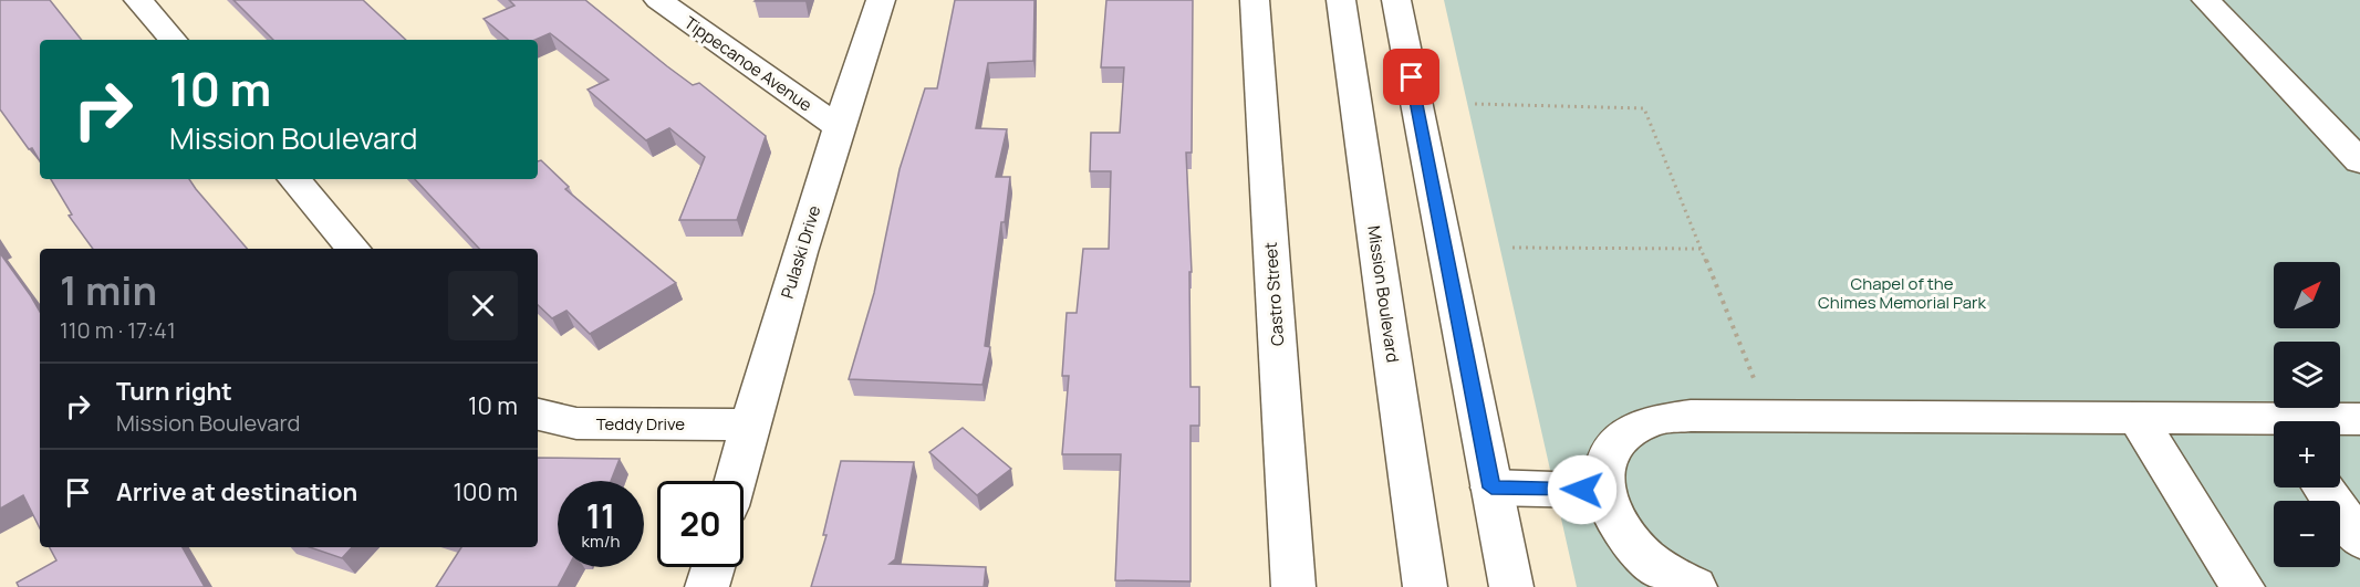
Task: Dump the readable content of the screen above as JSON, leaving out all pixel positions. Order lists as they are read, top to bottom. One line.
{"streets":{"street":["Tippecanoe Avenue","Pulaski Drive","Castro Street","Mission Boulevard","Teddy Drive"]},"crossings":[["Tippecanoe Avenue","Pulaski Drive"],["Pulaski Drive","Teddy Drive"]],"parks":["Chapel of the Chimes Memorial Park"],"north":"top right","page":{"turn":["10 m","Mission Boulevard"],"heading":["1 min","110 m · 17:41"],"map_buttons":["+","−"],"list":[{"name":"Turn right","note":"Mission Boulevard","value":"10 m"},{"name":"Arrive at destination","value":"100 m"}],"speed":"11 km/h","limit":"20"}}
